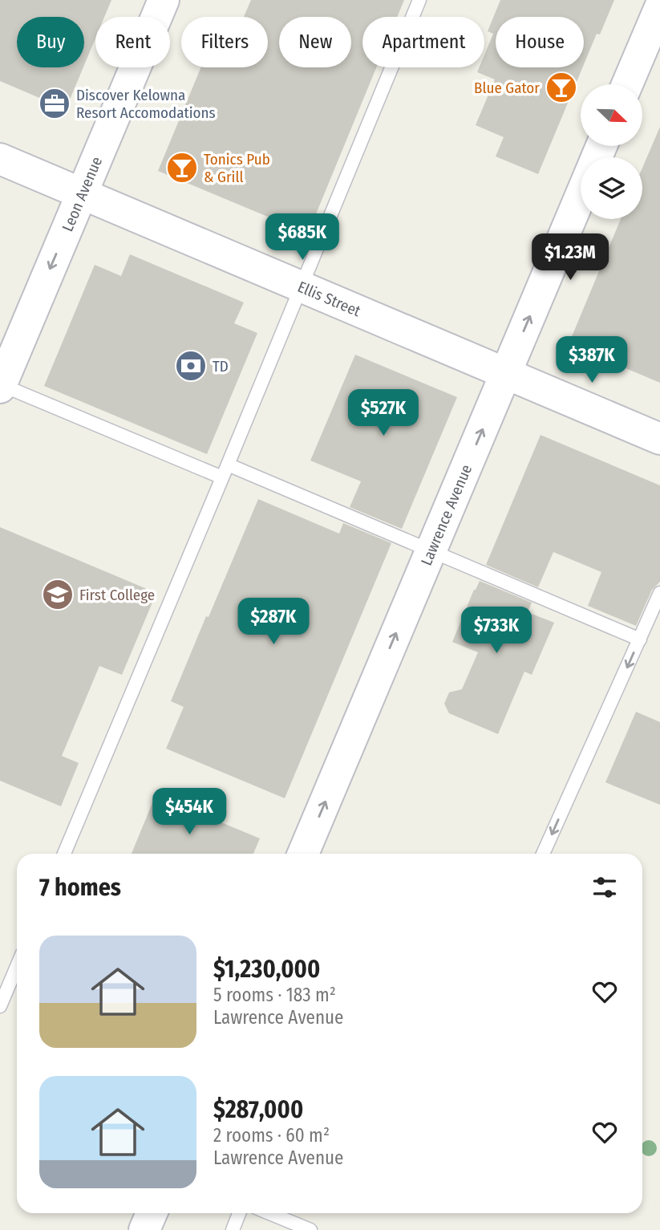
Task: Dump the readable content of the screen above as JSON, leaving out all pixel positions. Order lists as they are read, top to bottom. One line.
{"streets":{"street":["Leon Avenue","Ellis Street","Lawrence Avenue"]},"crossings":[["Leon Avenue","Ellis Street"],["Ellis Street","Lawrence Avenue"]],"one_way":["Leon Avenue","Lawrence Avenue"],"places":{"bar":["Blue Gator","Tonics Pub & Grill"],"office":["Discover Kelowna Resort Accomodations"],"bank":["TD"],"school or university":["First College"]},"north":"bottom right","page":{"chip":["Buy","Rent","Filters","New","Apartment","House"],"price":["$685K","$1.23M","$387K","$527K","$287K","$733K","$454K"],"heading":"7 homes","list":[{"name":"$1,230,000","note":"5 rooms · 183 m² · Lawrence Avenue"},{"name":"$287,000","note":"2 rooms · 60 m² · Lawrence Avenue"}]}}
